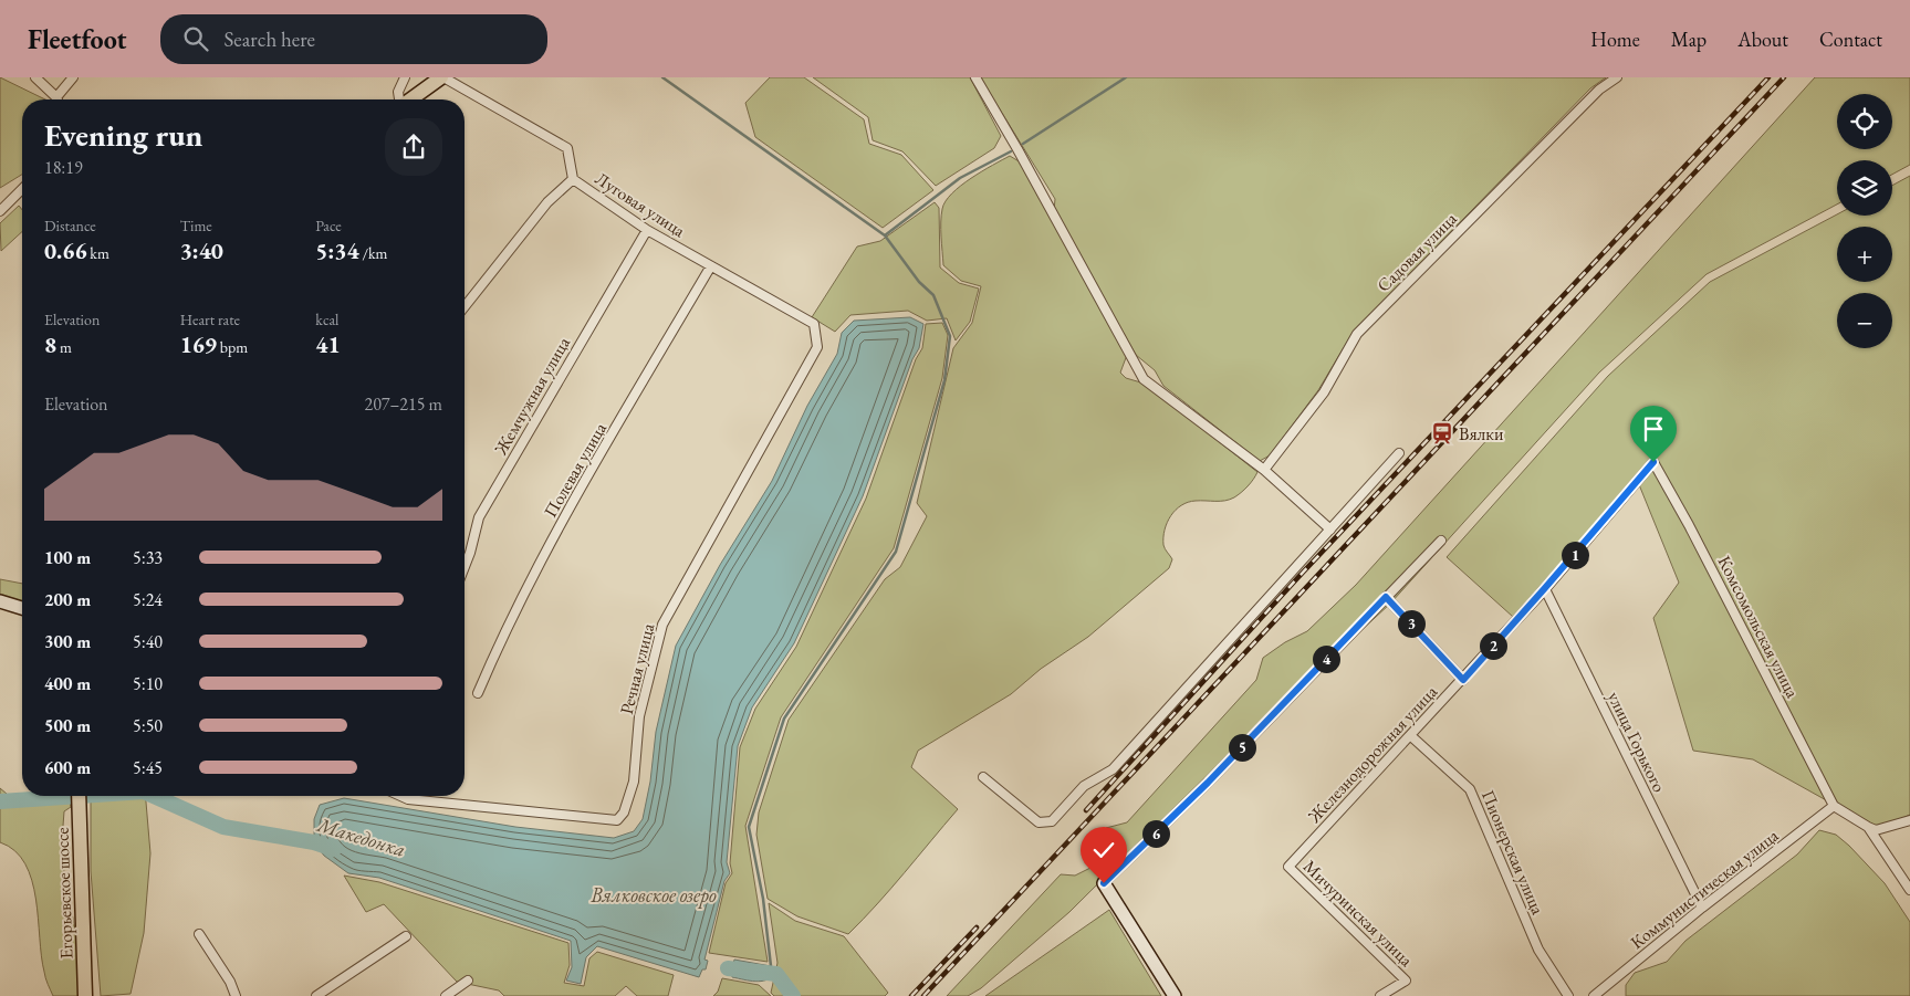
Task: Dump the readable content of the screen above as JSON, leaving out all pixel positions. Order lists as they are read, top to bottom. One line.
{"streets":{"main road":["Егорьевское шоссе"],"street":["Луговая улица","Садовая улица","Жемчужная улица","Полевая улица","Комсомольская улица","Речная улица","улица Горького","Железнодорожная улица","Пионерская улица","Коммунистическая улица","Мичуринская улица"]},"crossings":[["Луговая улица","Жемчужная улица"],["Луговая улица","Полевая улица"],["Луговая улица","Речная улица"],["Комсомольская улица","Железнодорожная улица"],["Комсомольская улица","Коммунистическая улица"],["улица Горького","Железнодорожная улица"],["улица Горького","Коммунистическая улица"],["Железнодорожная улица","Пионерская улица"],["Железнодорожная улица","Мичуринская улица"]],"water":["Македонка","Вялковское озеро"],"places":{"station":["Вялки"]},"page":{"header":"Fleetfoot","search":"Search here","nav":["Home","Map","About","Contact"],"map_buttons":["+","−"],"heading":["Evening run","18:19"],"stats":[["Distance","0.66 km"],["Time","3:40"],["Pace","5:34 /km"],["Elevation","8 m"],["Heart rate","169 bpm"],["kcal","41"]],"chart":["Elevation","207–215 m"],"list":[{"name":"100 m","note":"5:33"},{"name":"200 m","note":"5:24"},{"name":"300 m","note":"5:40"},{"name":"400 m","note":"5:10"},{"name":"500 m","note":"5:50"},{"name":"600 m","note":"5:45"}],"pins":["1","3","2","4","5","6"]}}
